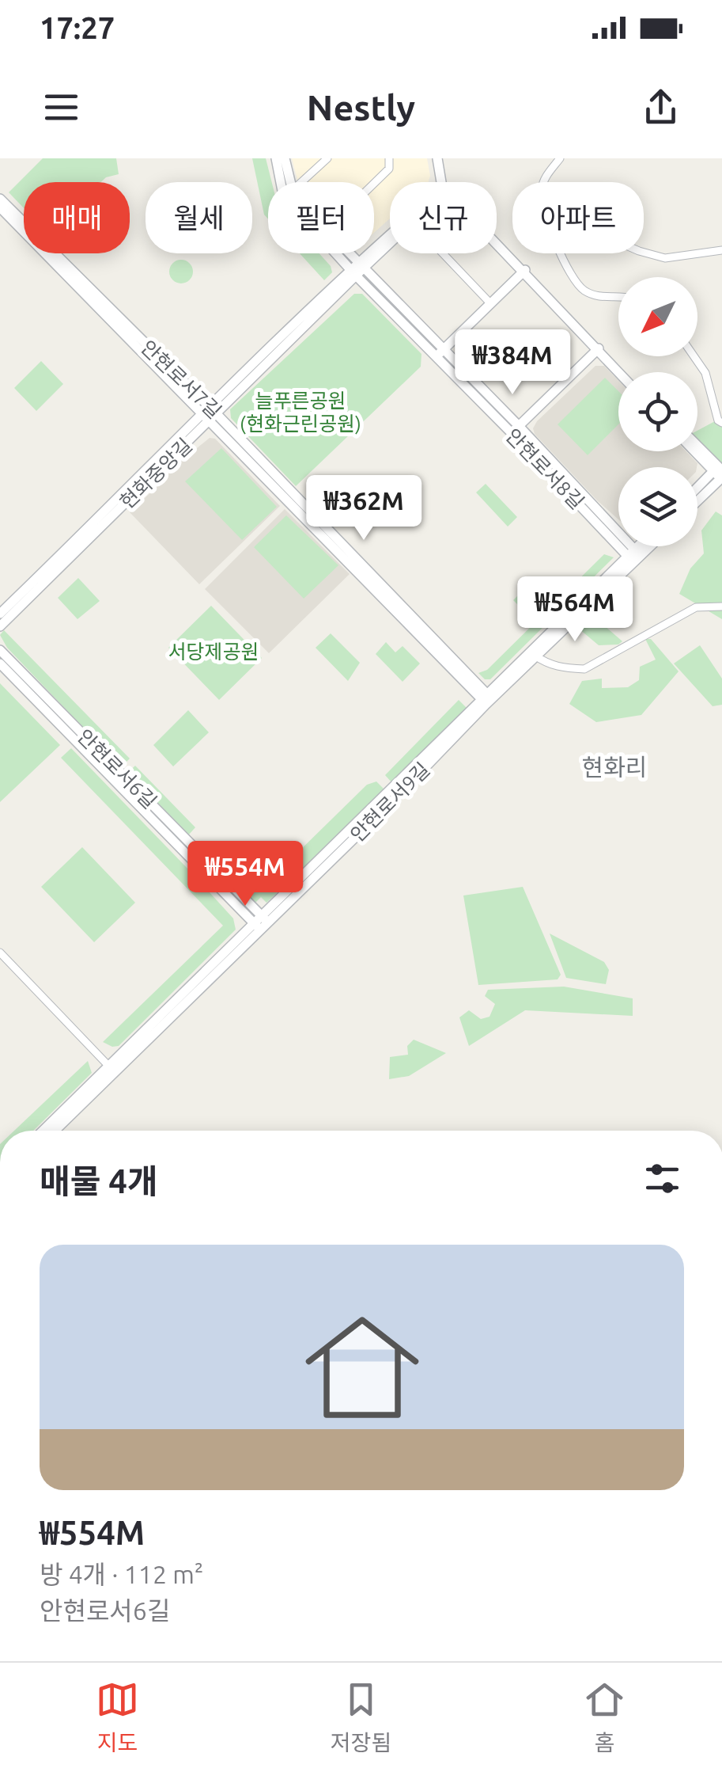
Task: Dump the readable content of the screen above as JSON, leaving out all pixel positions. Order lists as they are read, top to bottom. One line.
{"streets":{"street":["안현로서7길","안현로서8길","현화중앙길","안현로서6길","안현로서9길"]},"crossings":[["안현로서7길","현화중앙길"],["안현로서7길","안현로서9길"],["안현로서8길","현화중앙길"],["안현로서8길","안현로서9길"],["안현로서6길","안현로서9길"]],"districts":["현화리"],"parks":["늘푸른공원 (현화근린공원)","서당제공원"],"north":"bottom left","page":{"status":"17:27","header":"Nestly","chip":["매매","월세","필터","신규","아파트"],"price":["₩384M","₩362M","₩564M","₩554M"],"heading":"매물 4개","list":[{"name":"₩554M","note":"방 4개 · 112 m² · 안현로서6길"}],"tabs":["지도","저장됨","홈"]}}
